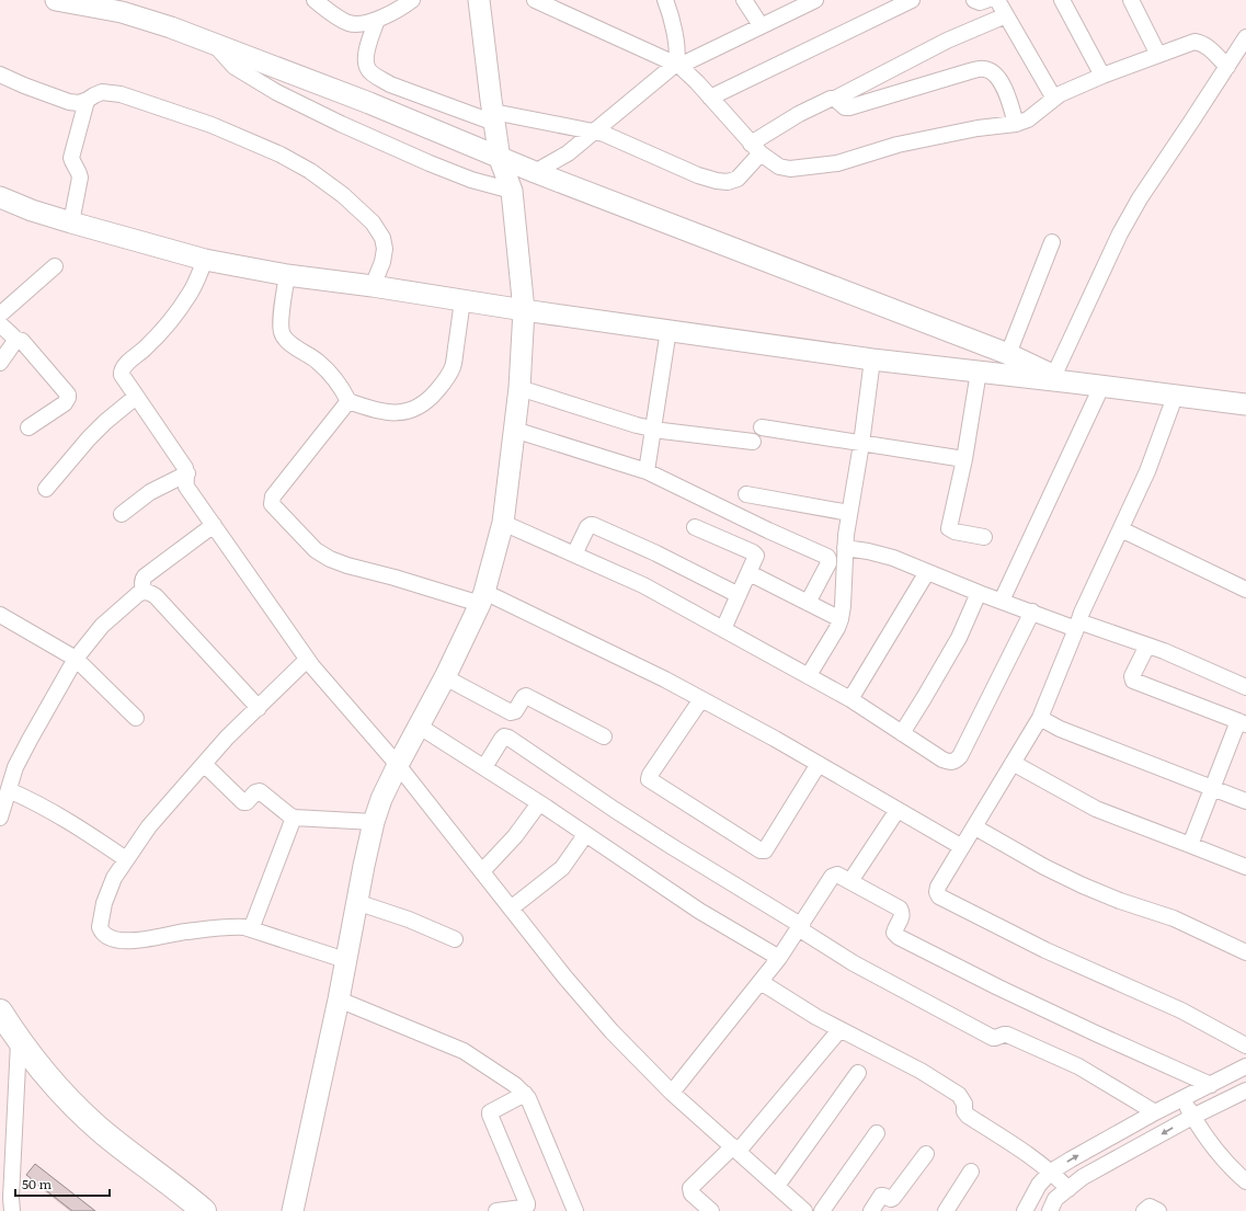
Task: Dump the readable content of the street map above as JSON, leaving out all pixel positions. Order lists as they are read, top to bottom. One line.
{"scale_bar":"50 m"}
